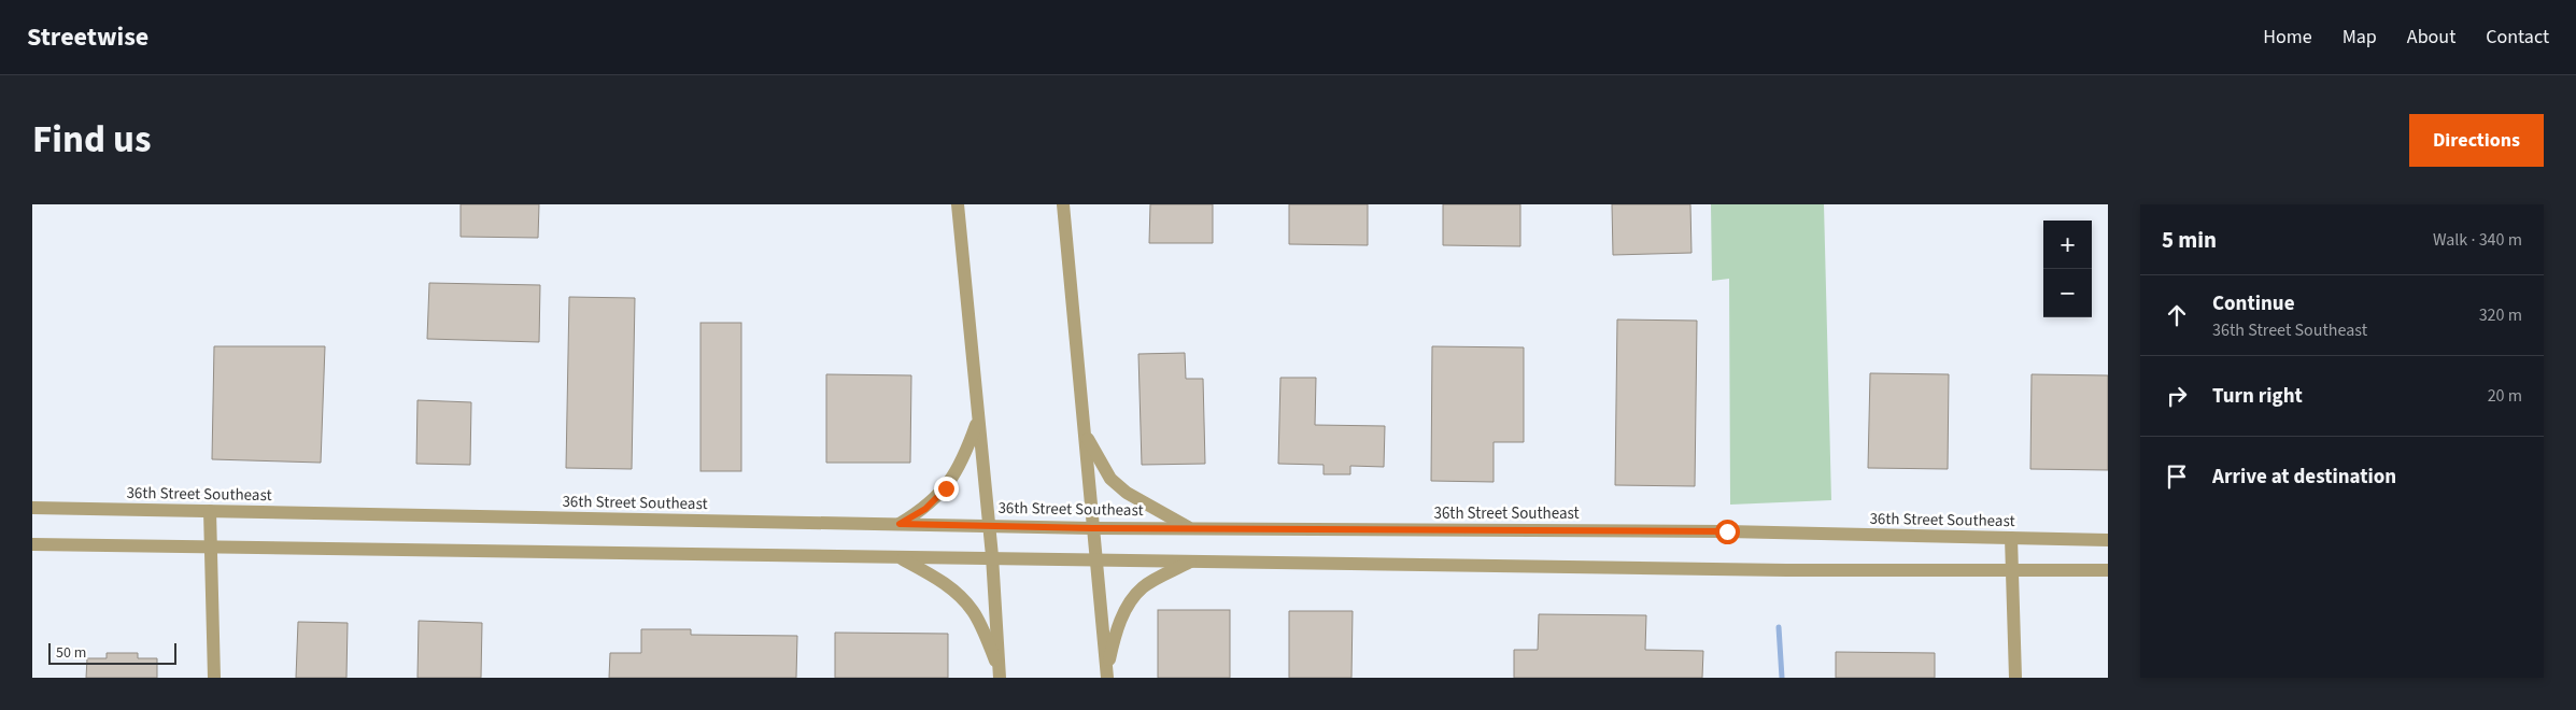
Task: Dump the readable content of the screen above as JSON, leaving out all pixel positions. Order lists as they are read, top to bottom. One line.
{"streets":{"street":["36th Street Southeast"]},"scale_bar":"50 m","page":{"header":"Streetwise","nav":["Home","Map","About","Contact"],"title":"Find us","buttons":"Directions","heading":["5 min","Walk · 340 m"],"map_buttons":["+","−"],"list":[["Continue","36th Street Southeast","320 m"],["Turn right","20 m"],"Arrive at destination"],"scale":"50 m"}}
